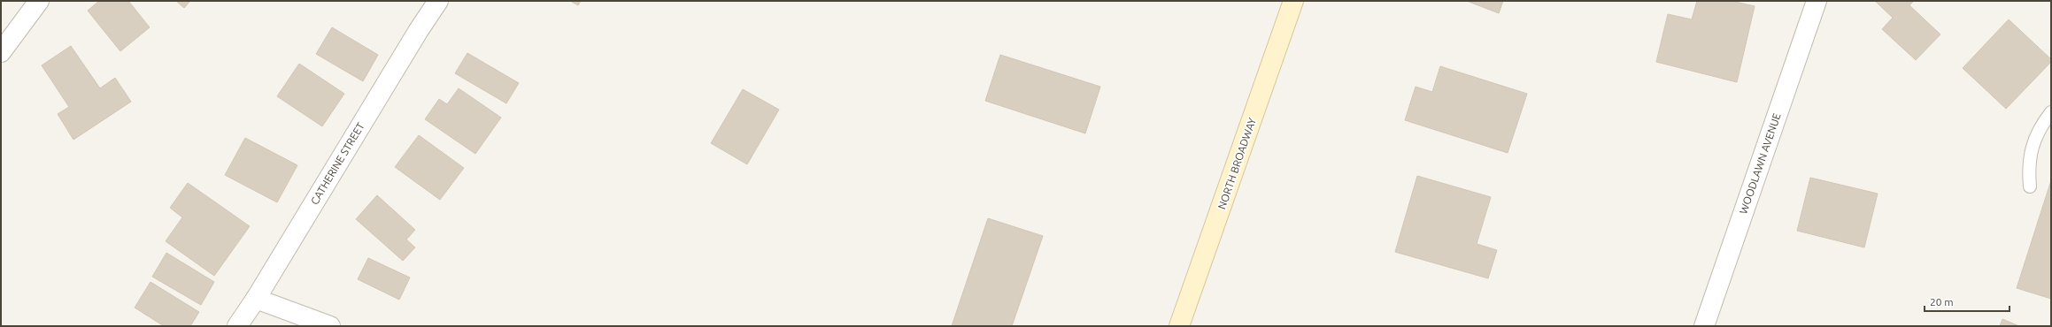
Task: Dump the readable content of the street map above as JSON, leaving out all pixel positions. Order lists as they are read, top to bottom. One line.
{"streets":{"street":["CATHERINE STREET","NORTH BROADWAY","WOODLAWN AVENUE"]},"scale_bar":"20 m"}
